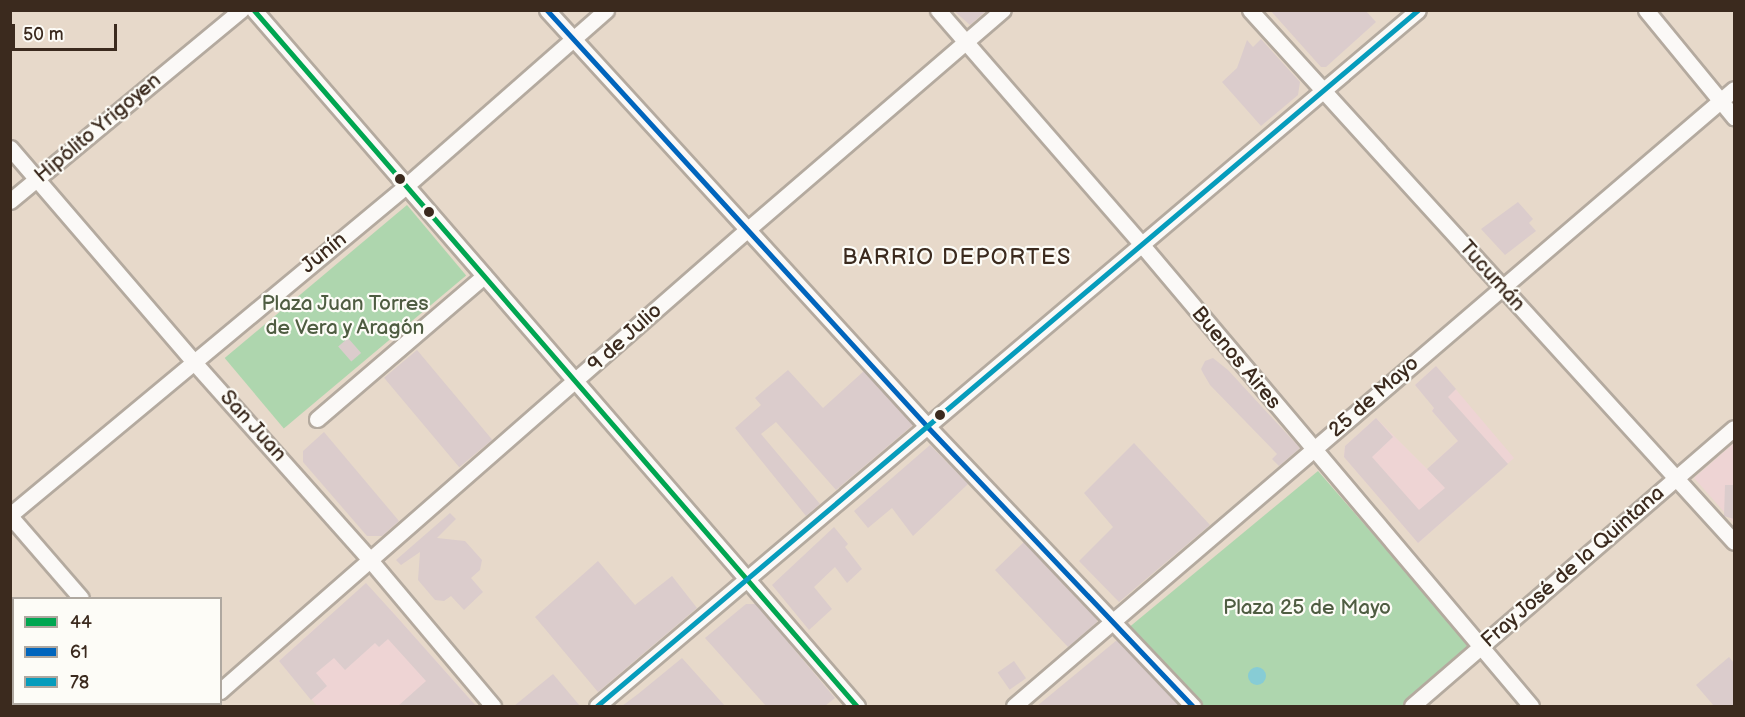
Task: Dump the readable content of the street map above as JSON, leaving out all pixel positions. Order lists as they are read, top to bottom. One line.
{"streets":{"street":["Hipólito Yrigoyen","Junín","Tucumán","9 de Julio","Buenos Aires","25 de Mayo","San Juan","Fray José de la Quintana"]},"crossings":[["Hipólito Yrigoyen","San Juan"],["Junín","San Juan"],["Tucumán","25 de Mayo"],["Tucumán","Fray José de la Quintana"],["9 de Julio","Buenos Aires"],["9 de Julio","San Juan"],["Buenos Aires","25 de Mayo"],["Buenos Aires","Fray José de la Quintana"]],"districts":["BARRIO DEPORTES"],"parks":["Plaza Juan Torres de Vera y Aragón","Plaza 25 de Mayo"],"lines":["transit line 44","transit line 61","transit line 78"],"legend":["44","61","78"],"scale_bar":"50 m"}
